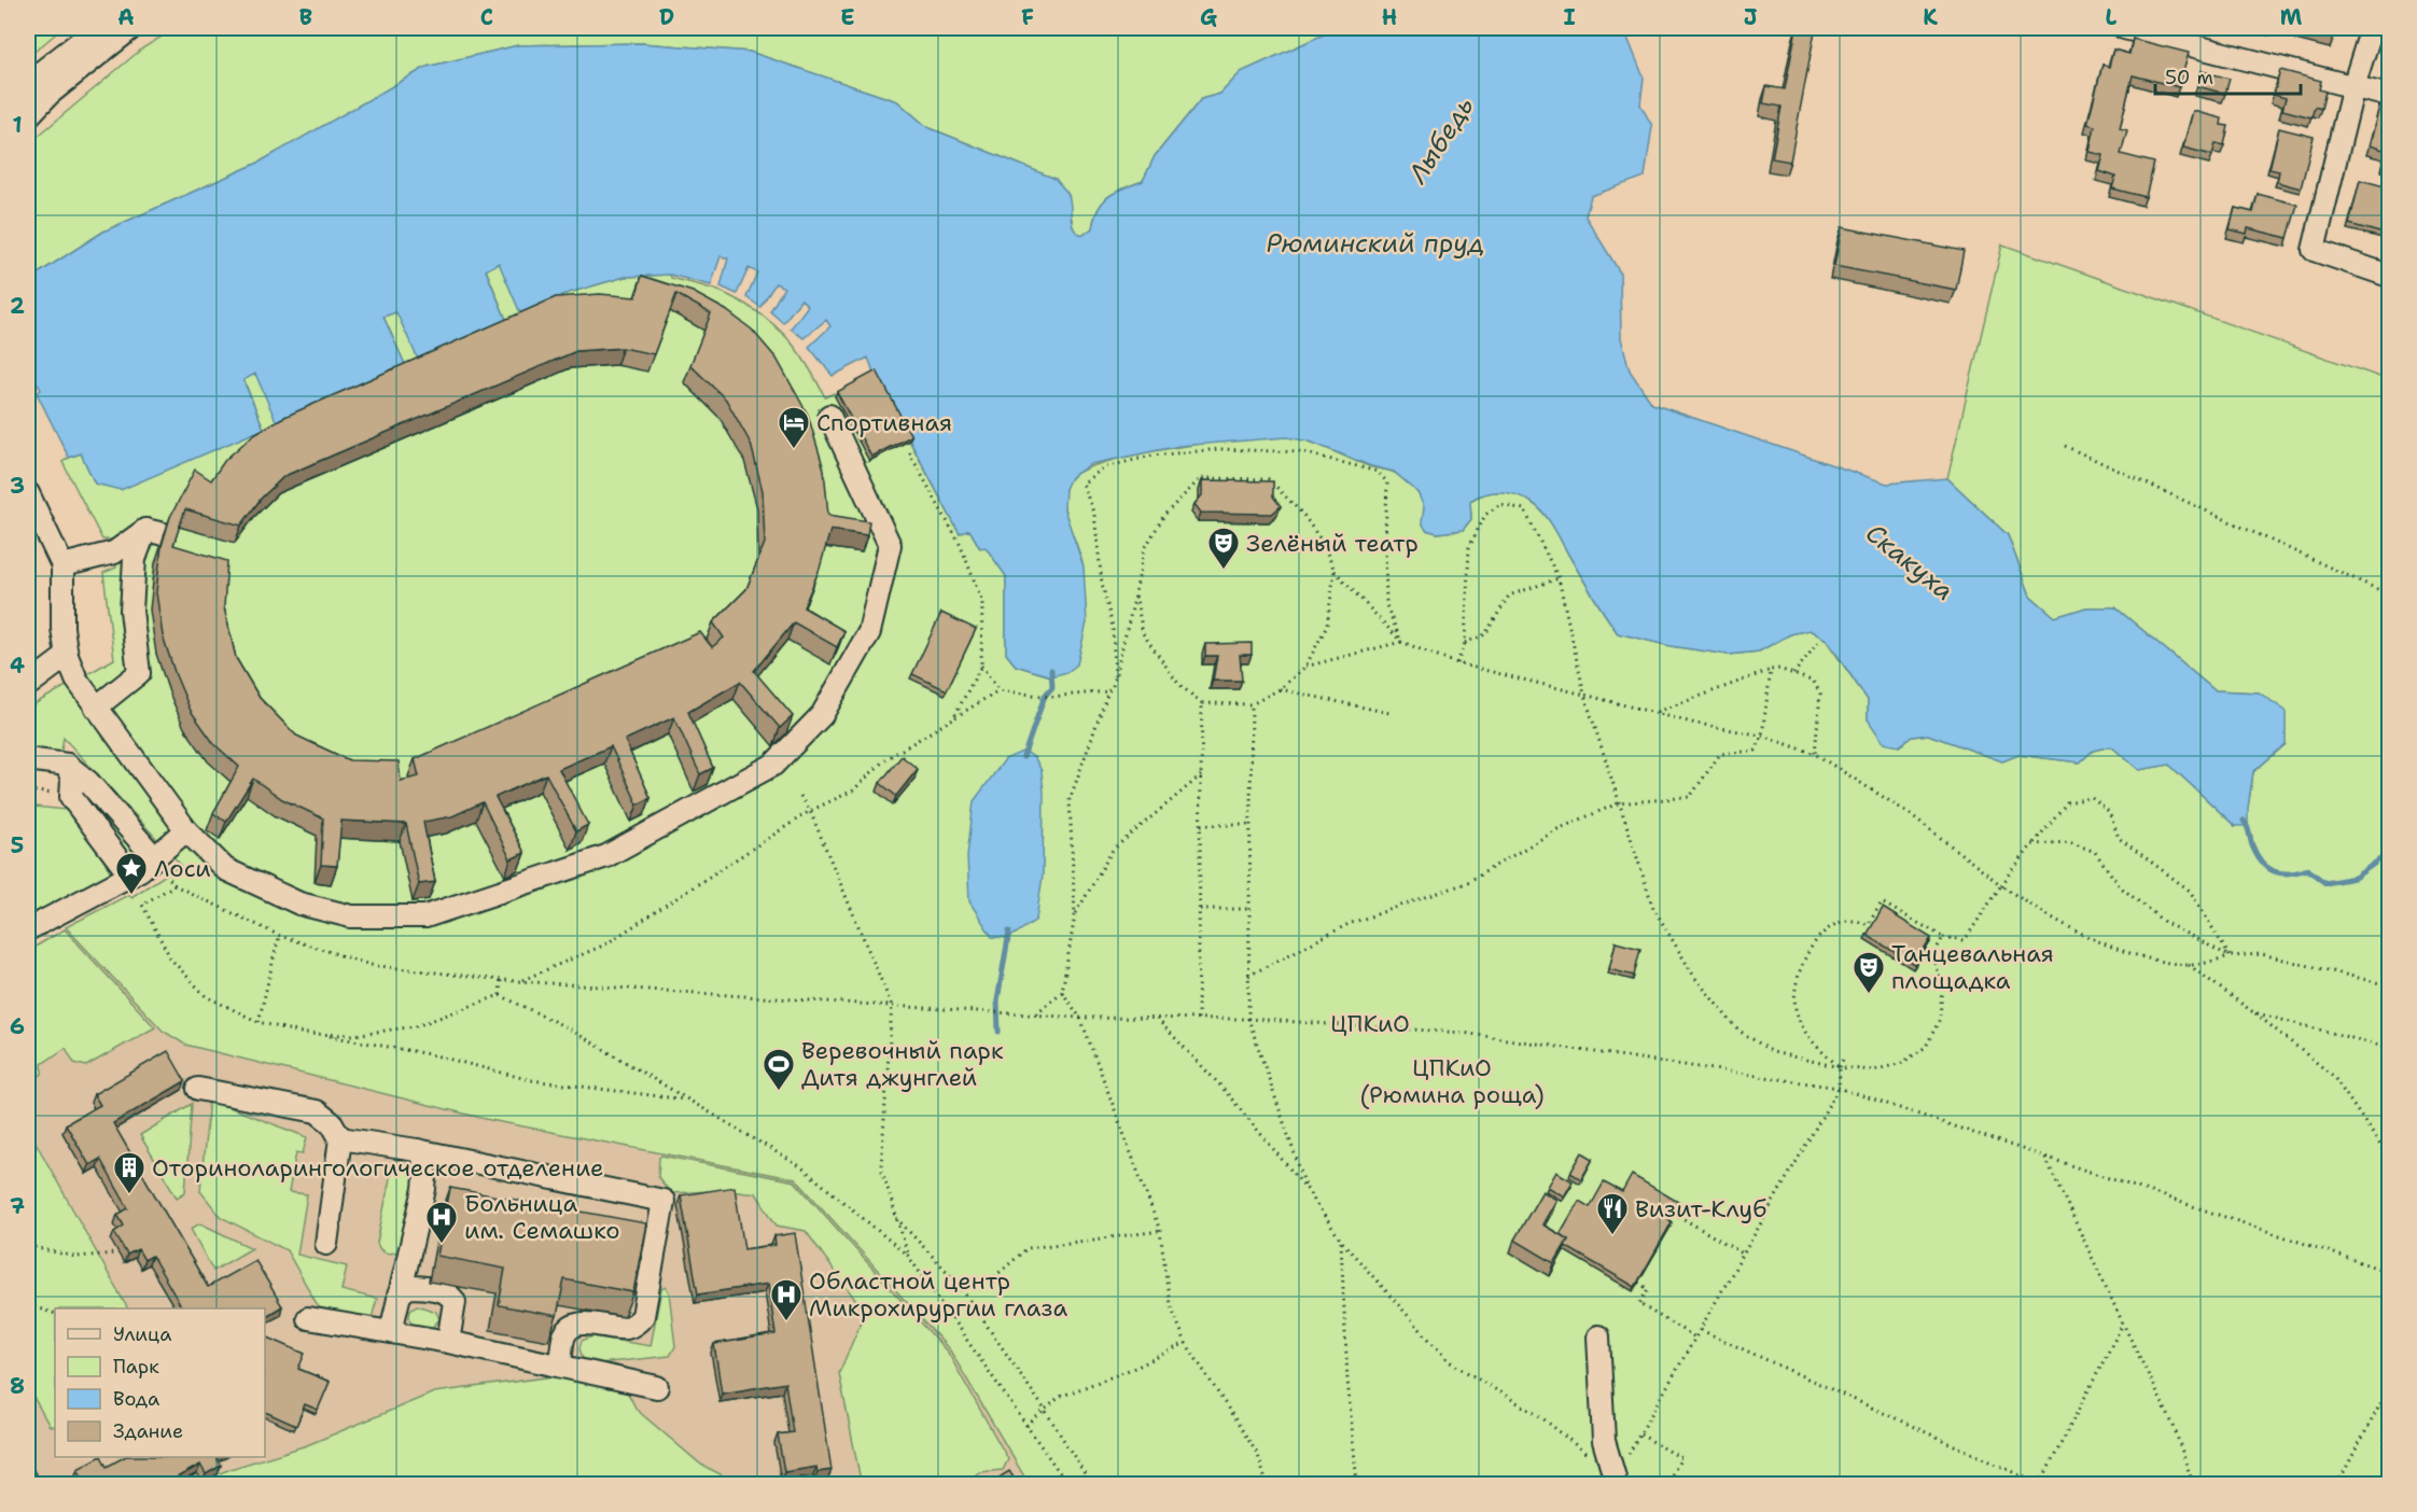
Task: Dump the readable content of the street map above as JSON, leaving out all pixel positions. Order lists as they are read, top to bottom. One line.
{"water":["Лыбедь","Рюминский пруд","Скакуха"],"parks":["ЦПКиО","ЦПКиО (Рюмина роща)"],"places":{"hotel":["Спортивная"],"theatre":["Зелёный театр","Танцевальная площадка"],"place":["Лоси"],"sports":["Веревочный парк Дитя джунглей"],"building":["Оториноларингологическое отделение"],"restaurant":["Визит-Клуб"],"hospital":["Больница им. Семашко","Областной центр Микрохирургии глаза"]},"legend":["Улица","Парк","Вода","Здание"],"scale_bar":"50 m","grid":{"columns":["A","B","C","D","E","F","G","H","I","J","K","L","M"],"rows":["1","2","3","4","5","6","7","8"]}}
